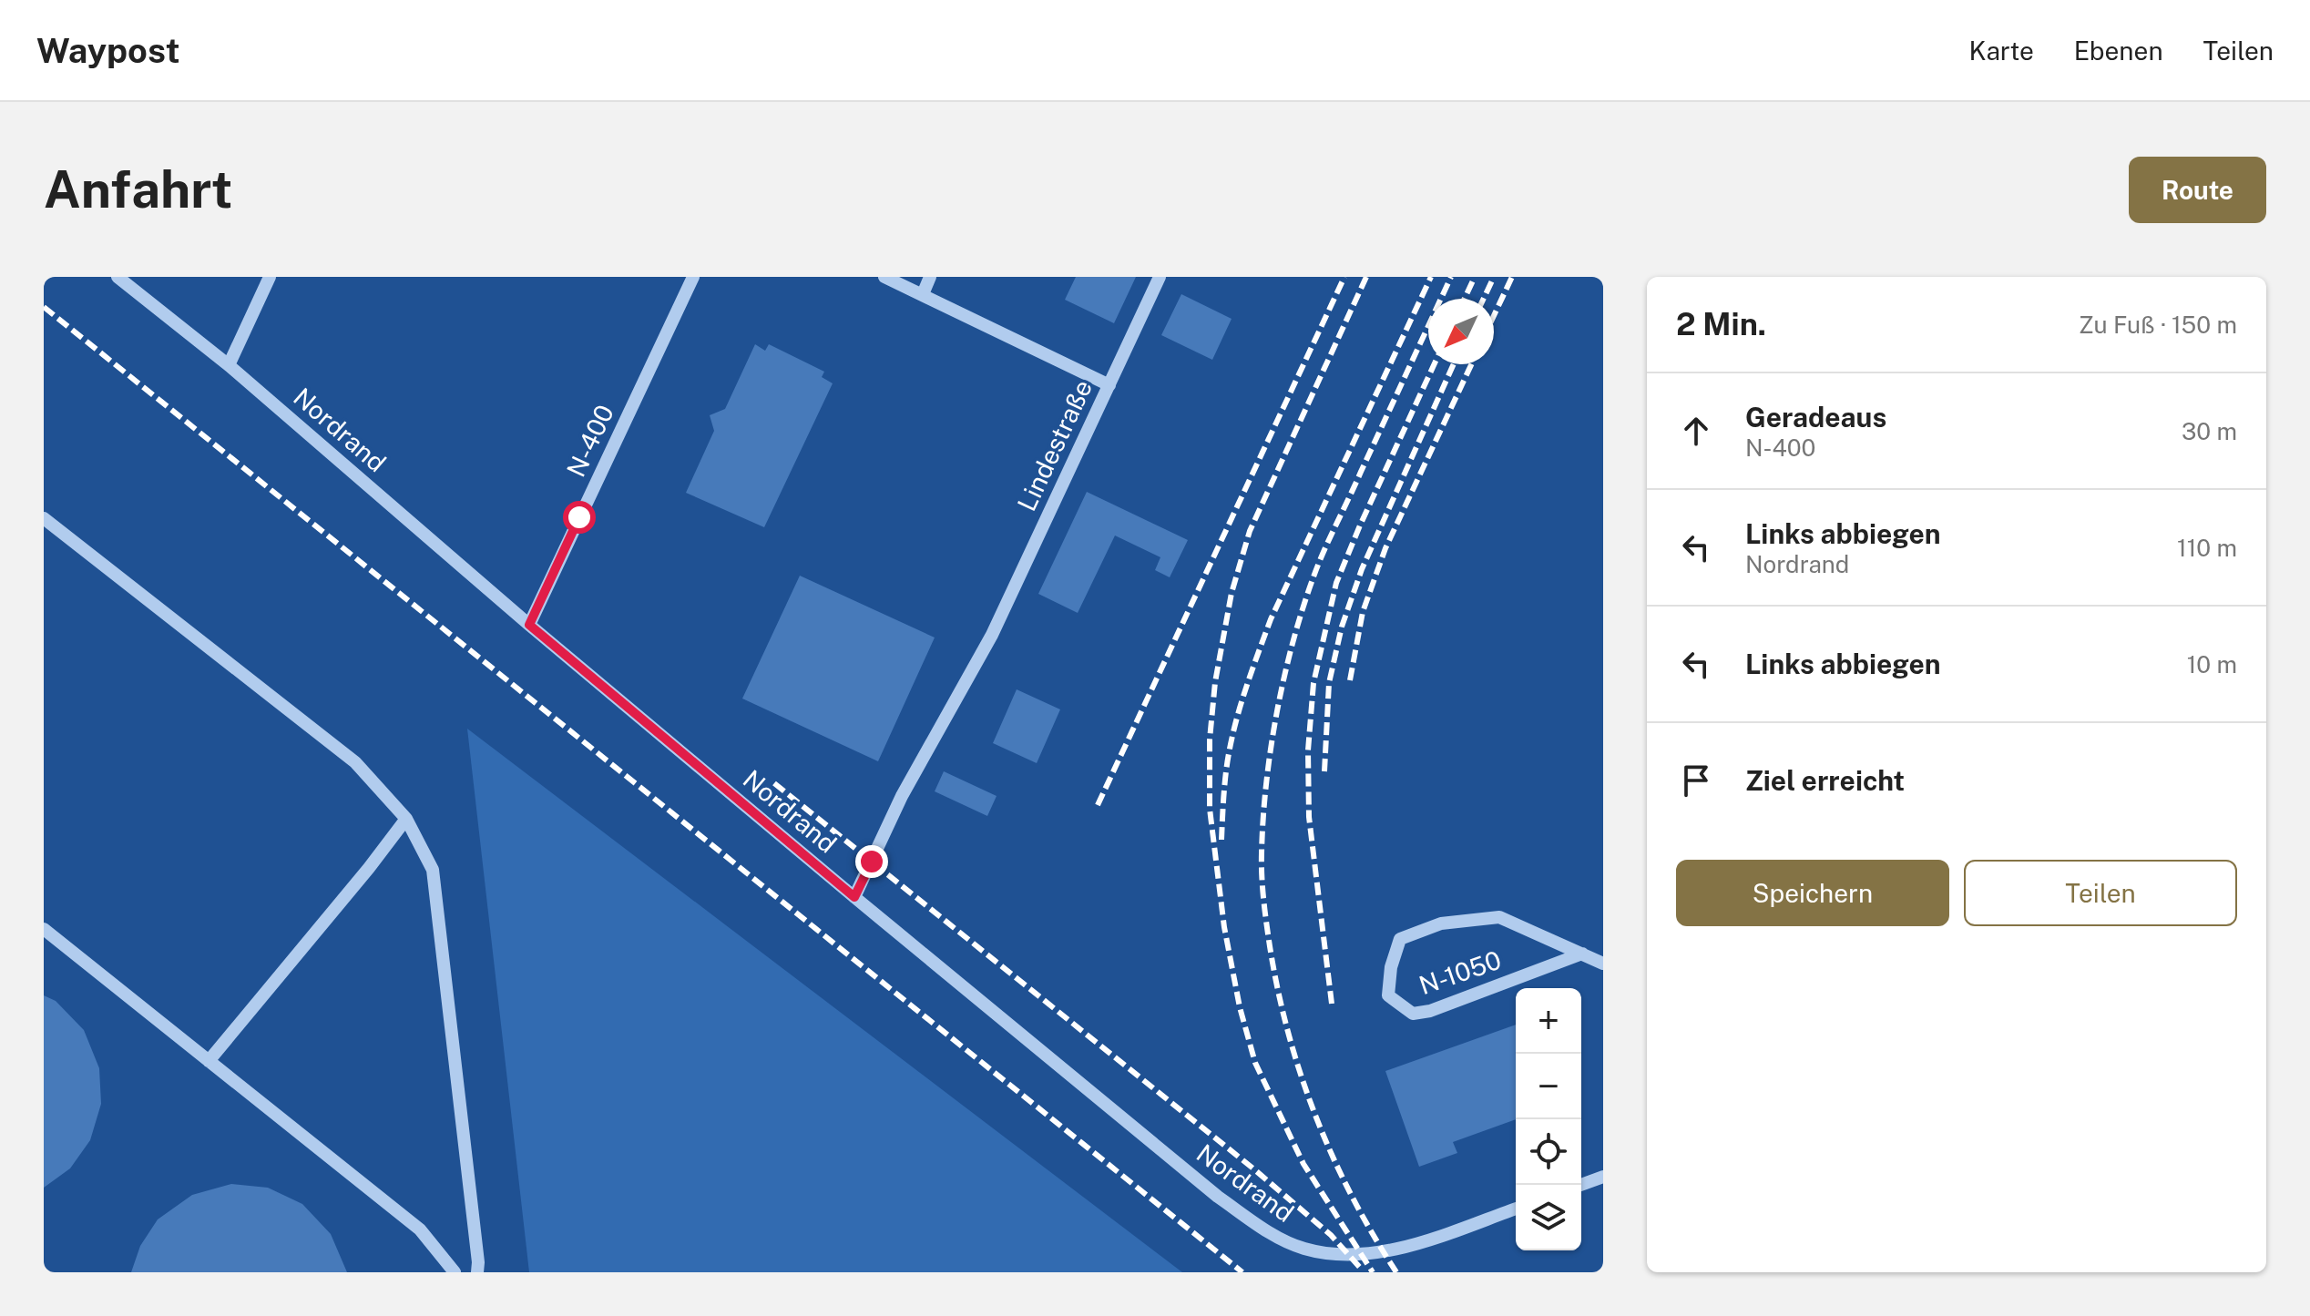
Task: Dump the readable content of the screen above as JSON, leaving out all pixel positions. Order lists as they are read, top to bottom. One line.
{"streets":{"lane":["Nordrand","N-400","Lindestraße","N-1050"]},"crossings":[["Nordrand","N-400"],["Nordrand","Lindestraße"]],"north":"bottom left","page":{"header":"Waypost","nav":["Karte","Ebenen","Teilen"],"buttons":["Route",["Speichern","Teilen"]],"title":"Anfahrt","heading":["2 Min.","Zu Fuß · 150 m"],"list":[["Geradeaus","N-400","30 m"],["Links abbiegen","Nordrand","110 m"],["Links abbiegen","10 m"],"Ziel erreicht"],"map_buttons":["+","−"]}}
